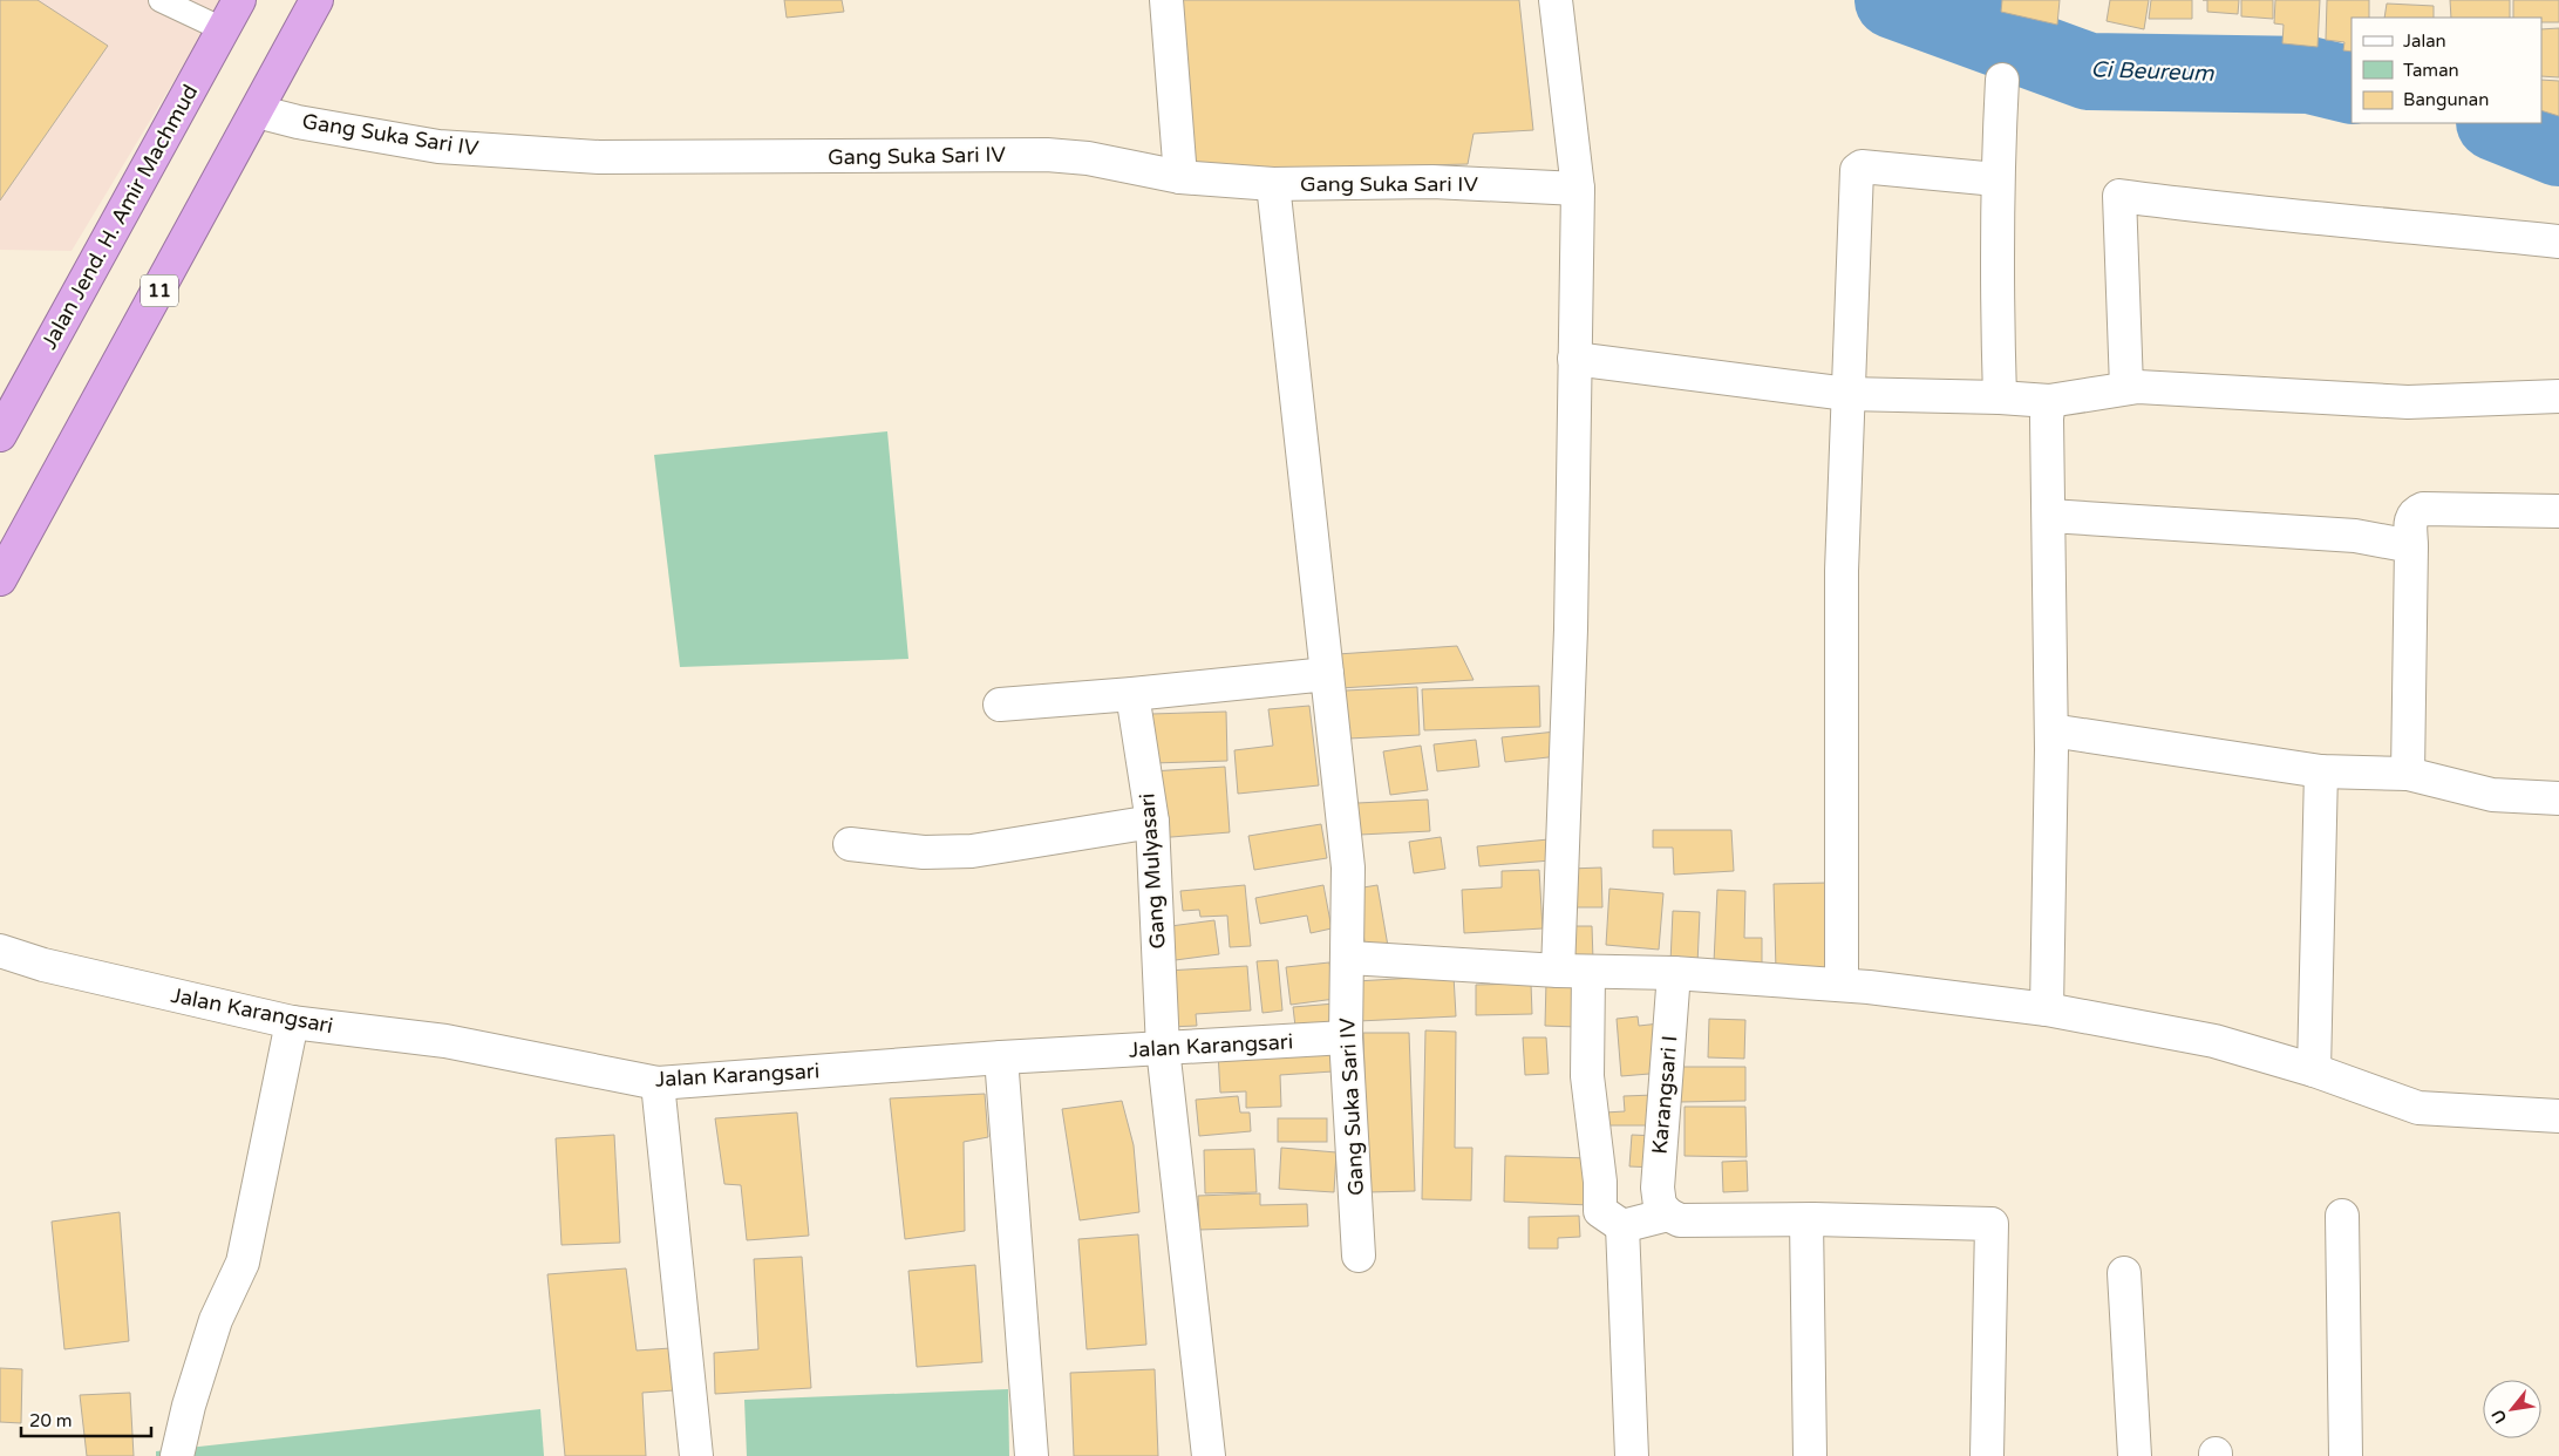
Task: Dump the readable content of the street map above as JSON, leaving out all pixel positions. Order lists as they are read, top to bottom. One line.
{"streets":{"highway":["Jalan Jend. H. Amir Machmud","11"],"street":["Gang Suka Sari IV","Gang Mulyasari","Jalan Karangsari","Karangsari I"]},"crossings":[["Gang Suka Sari IV","11"],["Gang Suka Sari IV","Jalan Karangsari"],["Gang Mulyasari","Jalan Karangsari"]],"water":["Ci Beureum"],"legend":["Jalan","Taman","Bangunan"],"scale_bar":"20 m","north":"bottom left"}
